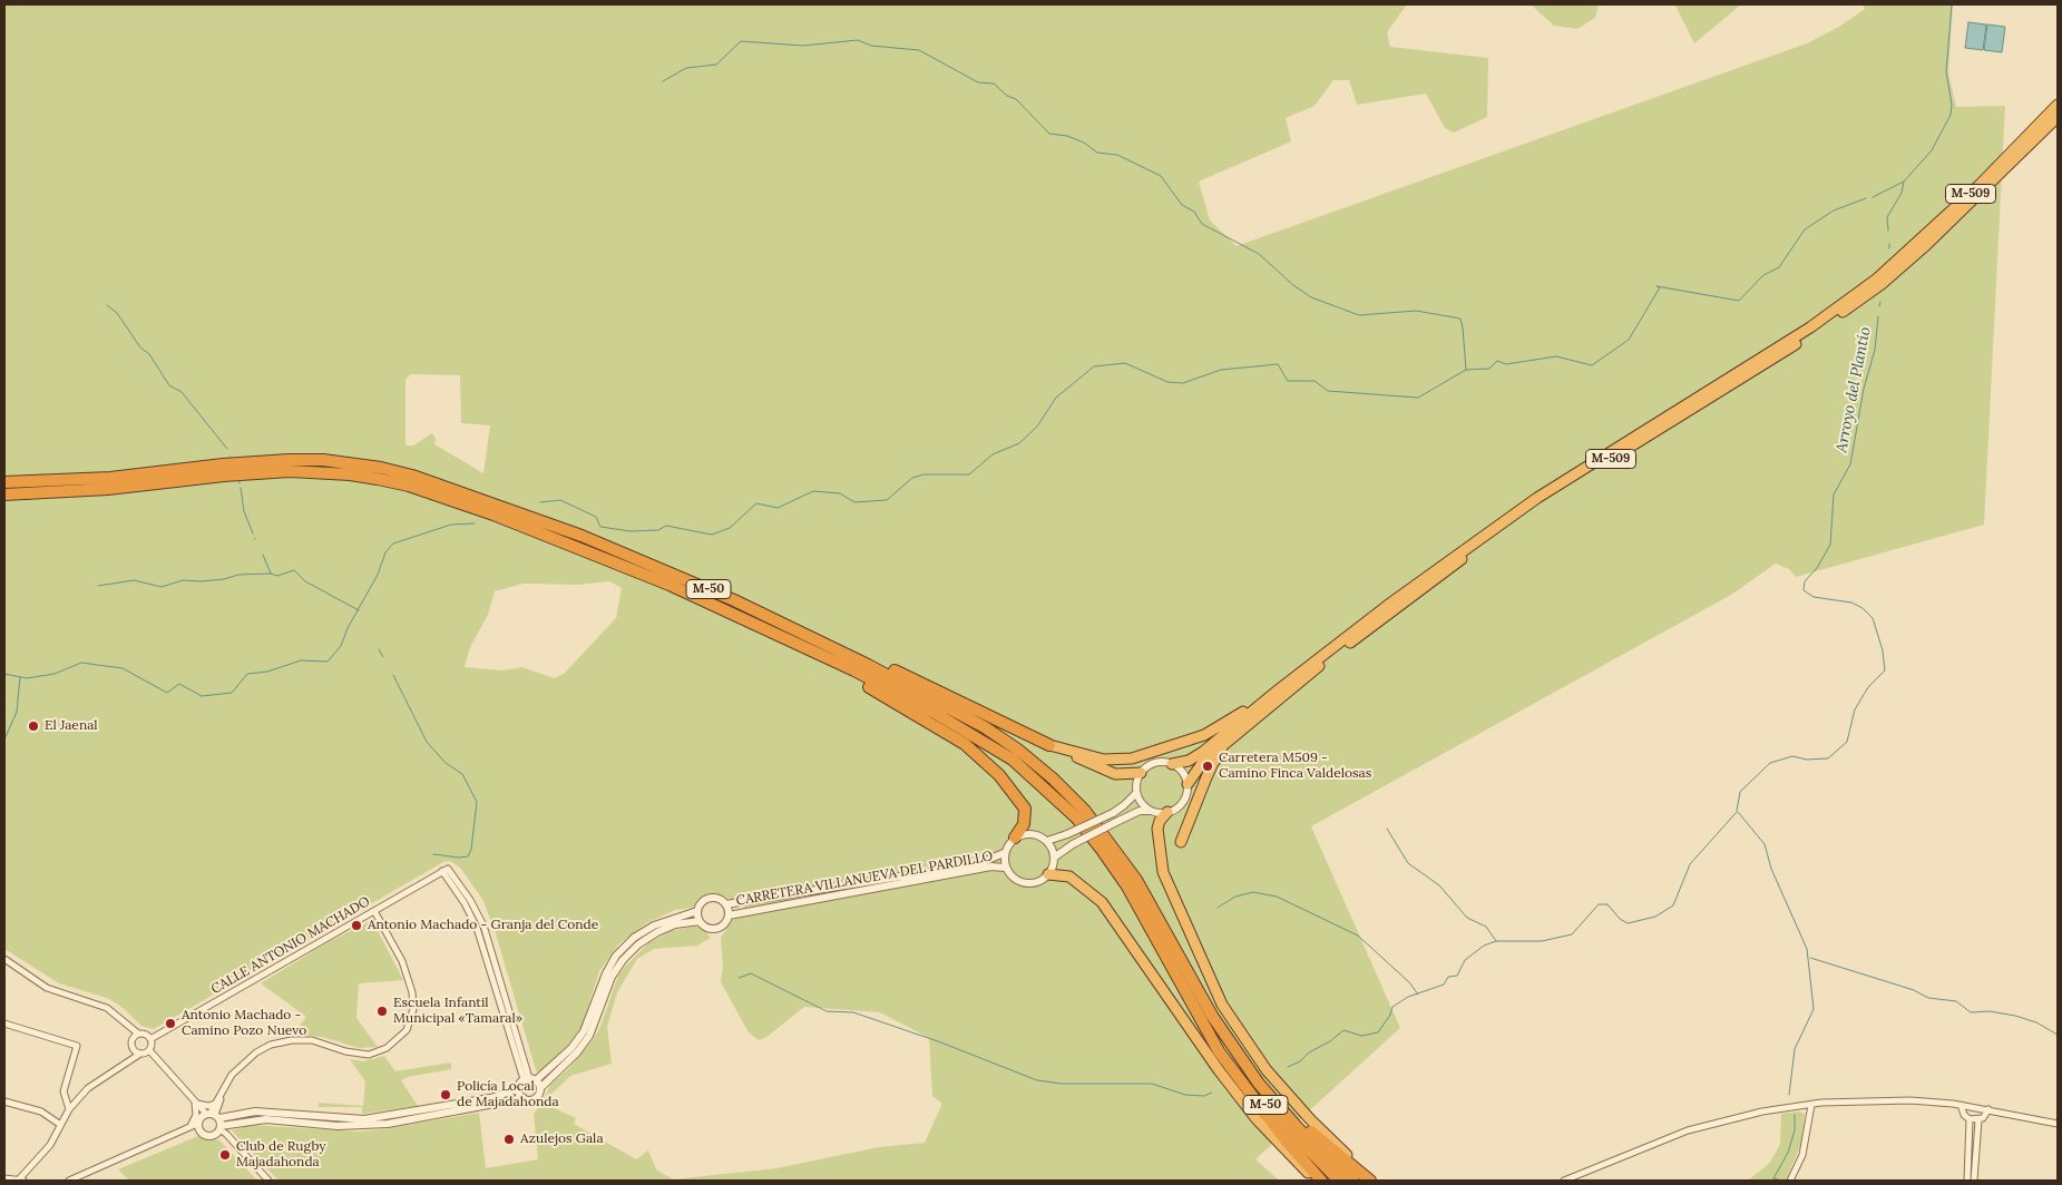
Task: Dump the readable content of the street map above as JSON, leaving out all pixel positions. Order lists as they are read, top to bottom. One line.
{"streets":{"highway":["M-509","M-50"],"street":["CARRETERA VILLANUEVA DEL PARDILLO","CALLE ANTONIO MACHADO"]},"water":["Arroyo del Plantío"],"places":["El Jaenal","Carretera M509 - Camino Finca Valdelosas","Antonio Machado - Granja del Conde","Escuela Infantil Municipal «Tamaral»","Antonio Machado - Camino Pozo Nuevo","Policía Local de Majadahonda","Azulejos Gala","Club de Rugby Majadahonda"]}
